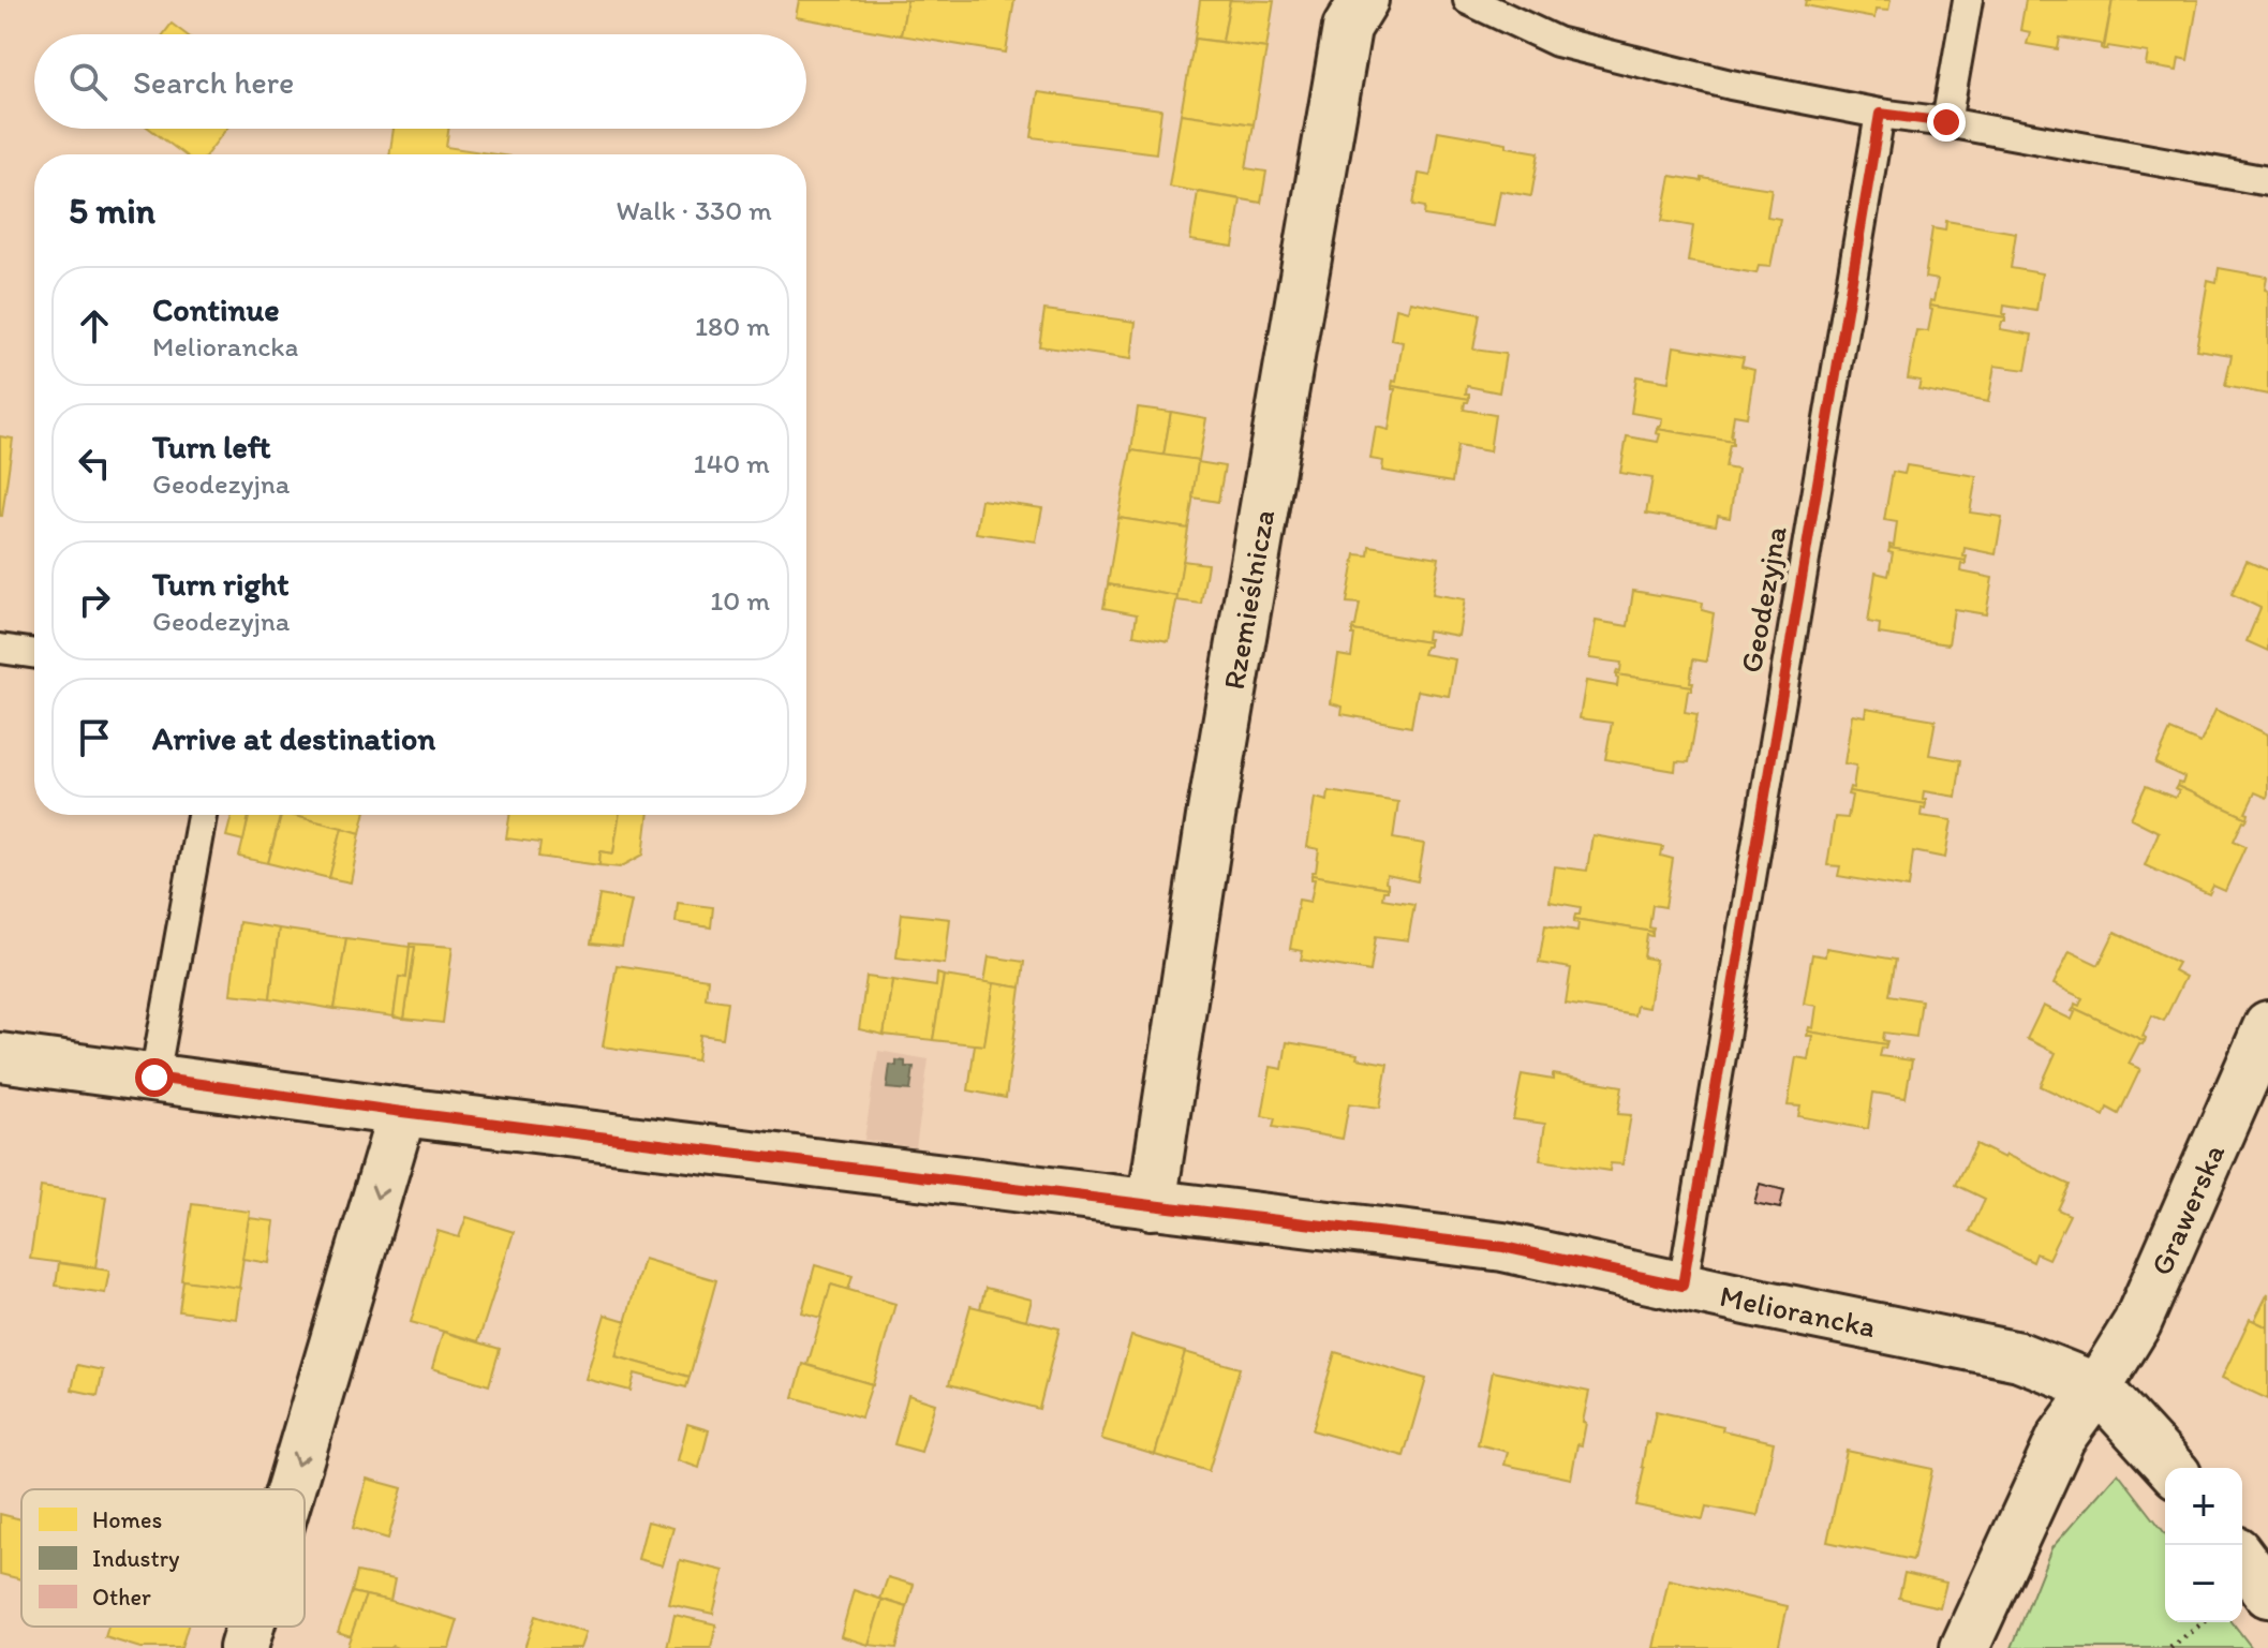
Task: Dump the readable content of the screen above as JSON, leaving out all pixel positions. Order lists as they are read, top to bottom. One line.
{"streets":{"street":["Rzemieślnicza","Grawerska","Meliorancka"],"lane":["Geodezyjna"]},"crossings":[["Rzemieślnicza","Meliorancka"],["Geodezyjna","Meliorancka"],["Grawerska","Meliorancka"]],"legend":["Homes","Industry","Other"],"page":{"search":"Search here","heading":["5 min","Walk · 330 m"],"list":[["Continue","Meliorancka","180 m"],["Turn left","Geodezyjna","140 m"],["Turn right","Geodezyjna","10 m"],"Arrive at destination"],"map_buttons":["+","−"]}}
